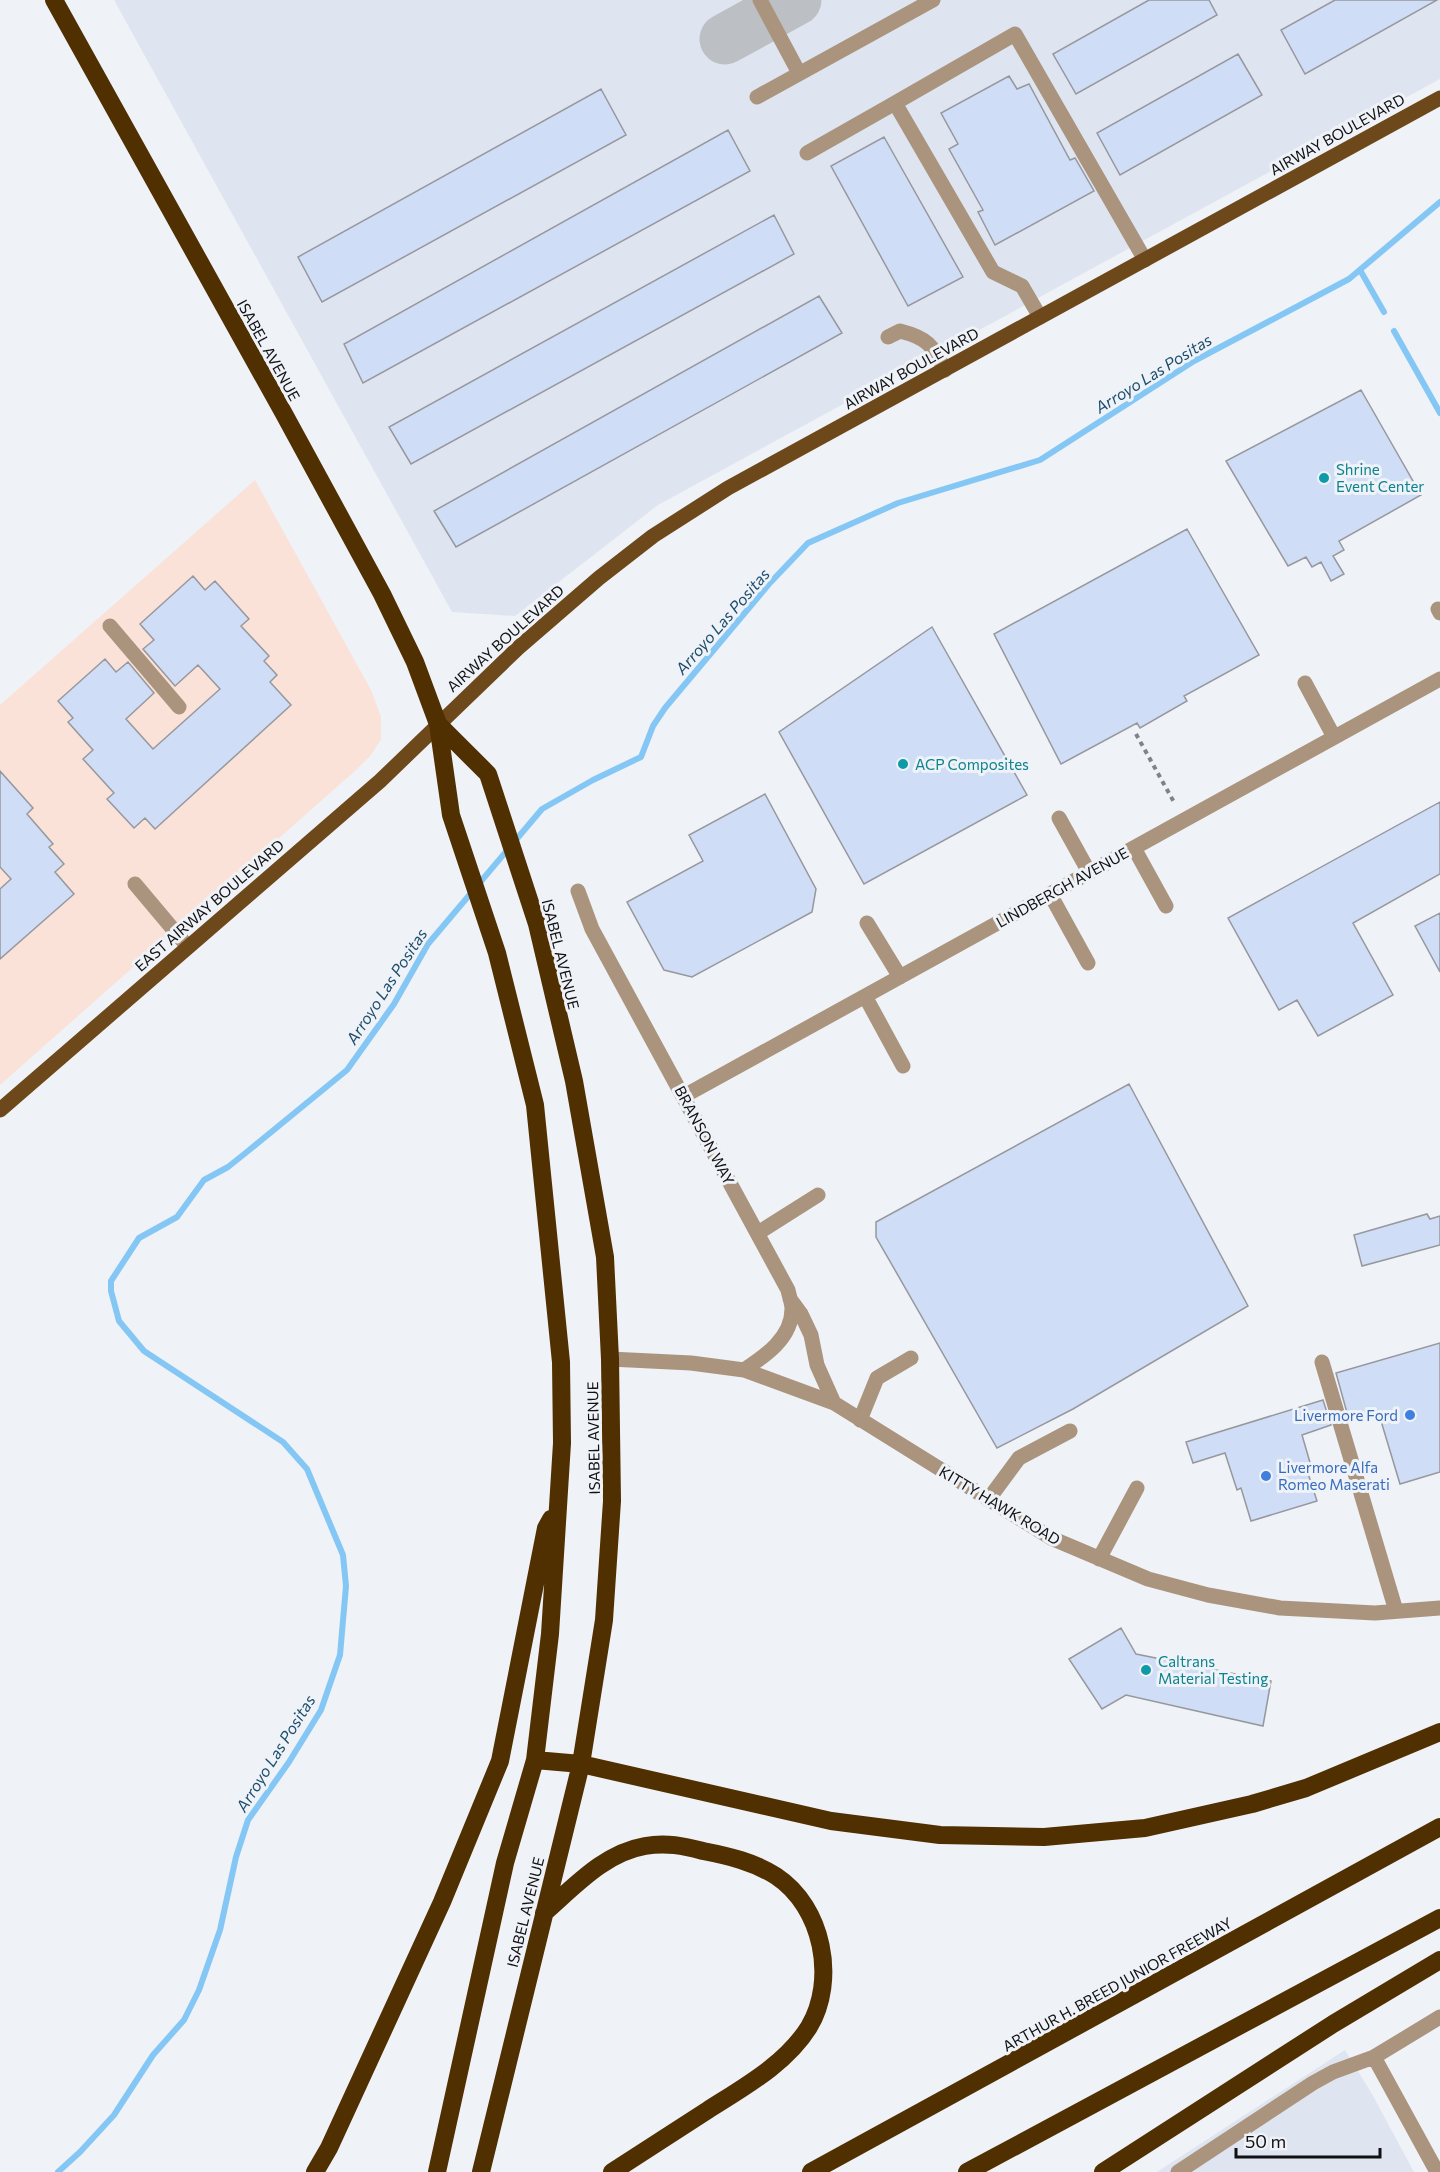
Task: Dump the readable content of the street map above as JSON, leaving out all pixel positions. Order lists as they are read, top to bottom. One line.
{"streets":{"highway":["ISABEL AVENUE","ARTHUR H. BREED JUNIOR FREEWAY"],"main road":["AIRWAY BOULEVARD","EAST AIRWAY BOULEVARD"],"street":["LINDBERGH AVENUE","BRANSON WAY","KITTY HAWK ROAD"]},"crossings":[["AIRWAY BOULEVARD","ISABEL AVENUE"],["AIRWAY BOULEVARD","EAST AIRWAY BOULEVARD"],["ISABEL AVENUE","EAST AIRWAY BOULEVARD"],["ISABEL AVENUE","KITTY HAWK ROAD"],["LINDBERGH AVENUE","BRANSON WAY"],["BRANSON WAY","KITTY HAWK ROAD"]],"water":["Arroyo Las Positas"],"places":["Shrine Event Center","ACP Composites","Livermore Ford","Livermore Alfa Romeo Maserati","Caltrans Material Testing"],"scale_bar":"50 m"}
